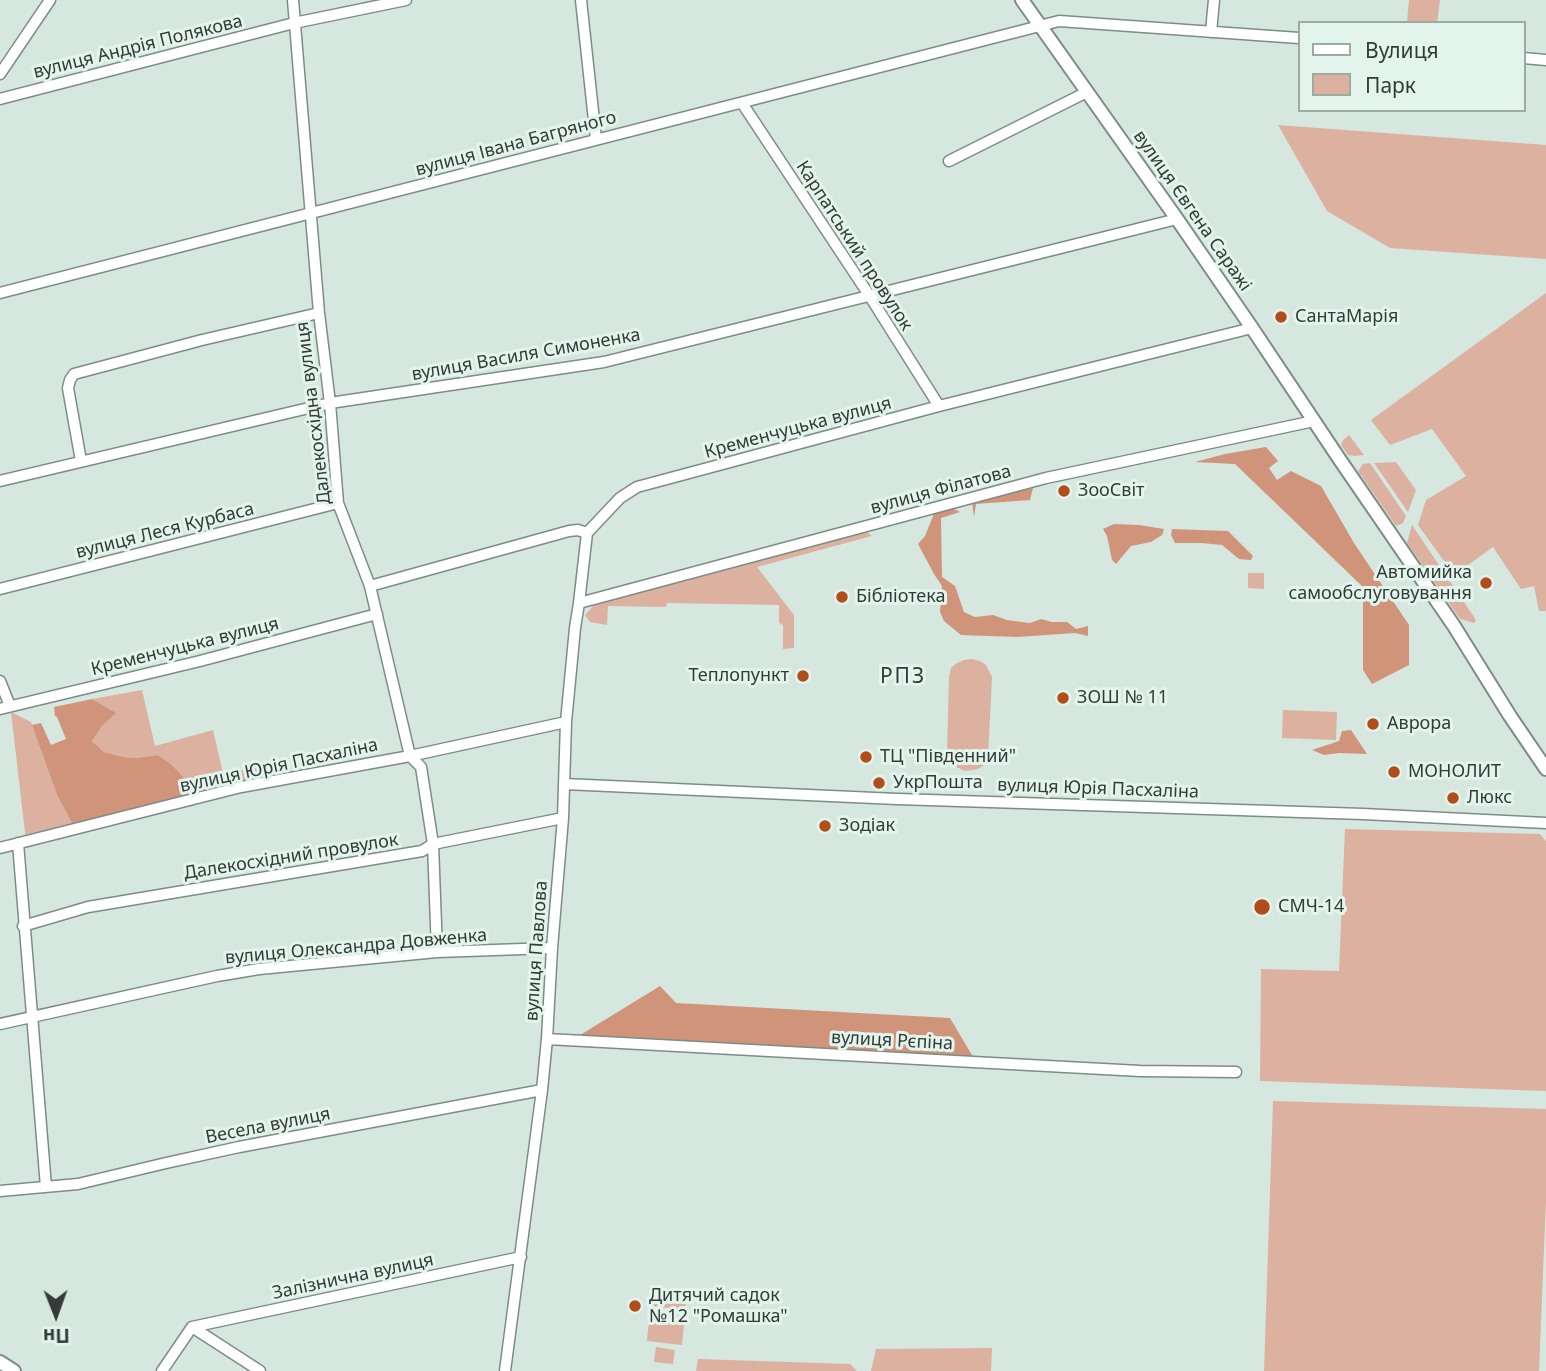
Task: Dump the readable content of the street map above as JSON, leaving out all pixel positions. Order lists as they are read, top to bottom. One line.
{"streets":{"main road":["вулиця Євгена Саражі"],"street":["вулиця Андрія Полякова","вулиця Івана Багряного","Карпатський провулок","вулиця Василя Симоненка","Далекосхідна вулиця","Кременчуцька вулиця","вулиця Філатова","вулиця Леся Курбаса","вулиця Юрія Пасхаліна","Далекосхідний провулок","вулиця Олександра Довженка","вулиця Павлова","вулиця Рєпіна","Весела вулиця","Залізнична вулиця"]},"crossings":[["вулиця Андрія Полякова","Далекосхідна вулиця"],["вулиця Івана Багряного","вулиця Євгена Саражі"],["вулиця Івана Багряного","Карпатський провулок"],["вулиця Івана Багряного","Далекосхідна вулиця"],["вулиця Євгена Саражі","вулиця Василя Симоненка"],["вулиця Євгена Саражі","Кременчуцька вулиця"],["вулиця Євгена Саражі","вулиця Філатова"],["Карпатський провулок","вулиця Василя Симоненка"],["Карпатський провулок","Кременчуцька вулиця"],["вулиця Василя Симоненка","Далекосхідна вулиця"],["Далекосхідна вулиця","Кременчуцька вулиця"],["Далекосхідна вулиця","вулиця Леся Курбаса"],["Далекосхідна вулиця","вулиця Юрія Пасхаліна"],["Далекосхідна вулиця","Далекосхідний провулок"],["Далекосхідна вулиця","вулиця Олександра Довженка"],["Кременчуцька вулиця","вулиця Павлова"],["вулиця Філатова","вулиця Павлова"],["вулиця Юрія Пасхаліна","вулиця Павлова"],["Далекосхідний провулок","вулиця Павлова"],["вулиця Олександра Довженка","вулиця Павлова"],["вулиця Павлова","вулиця Рєпіна"],["вулиця Павлова","Весела вулиця"],["вулиця Павлова","Залізнична вулиця"]],"districts":["РПЗ"],"places":["СантаМарія","ЗооСвiт","Автомийка самообслуговування","Бібліотека","Теплопункт","ЗОШ № 11","Аврора","ТЦ \"Південний\"","МОНОЛИТ","УкрПошта","Люкс","Зодіак","СМЧ-14","Дитячий садок №12 \"Ромашка\""],"legend":["Вулиця","Парк"],"north":"bottom"}
